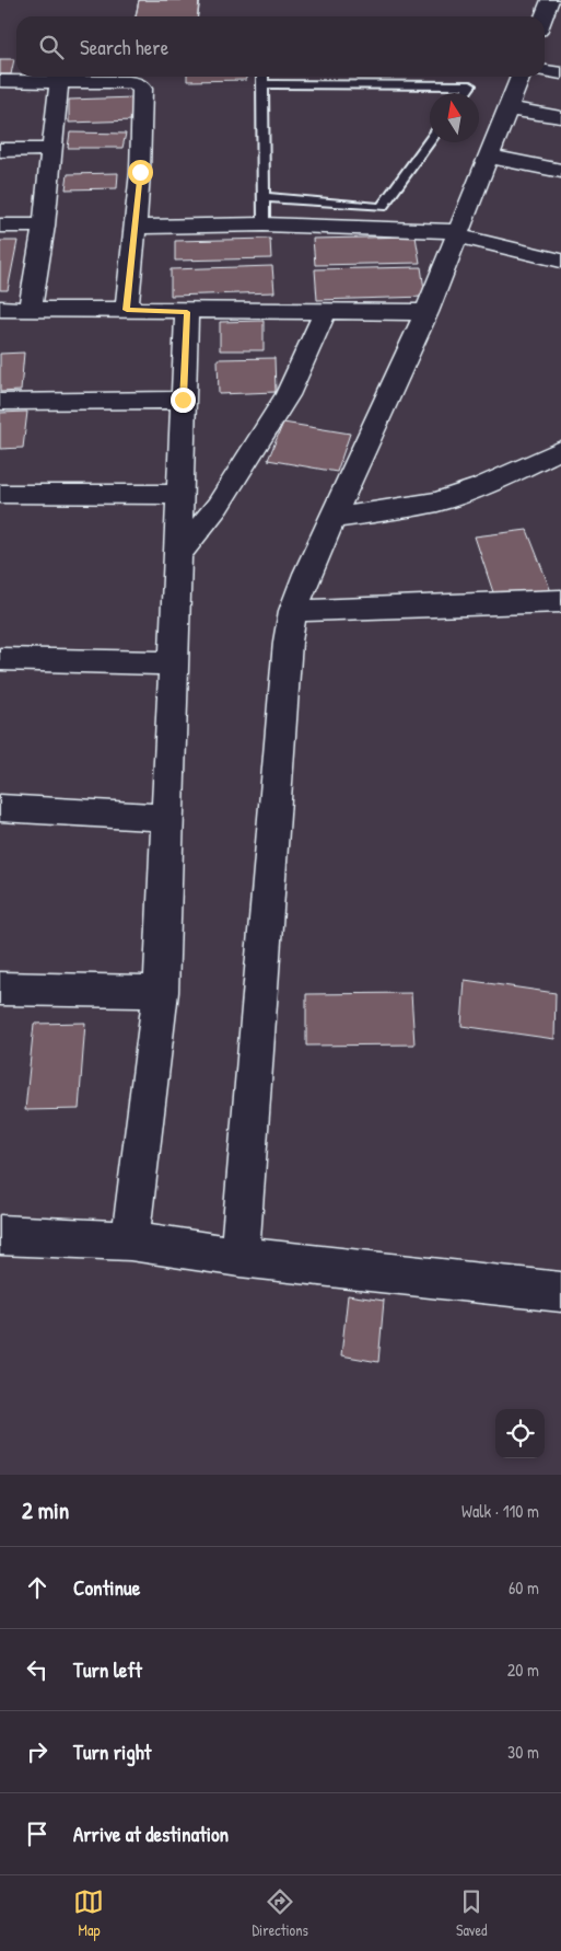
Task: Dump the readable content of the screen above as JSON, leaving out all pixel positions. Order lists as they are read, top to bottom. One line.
{"north":"top","page":{"search":"Search here","heading":["2 min","Walk · 110 m"],"list":[["Continue","60 m"],["Turn left","20 m"],["Turn right","30 m"],"Arrive at destination"],"nav":["Map","Directions","Saved"]}}
